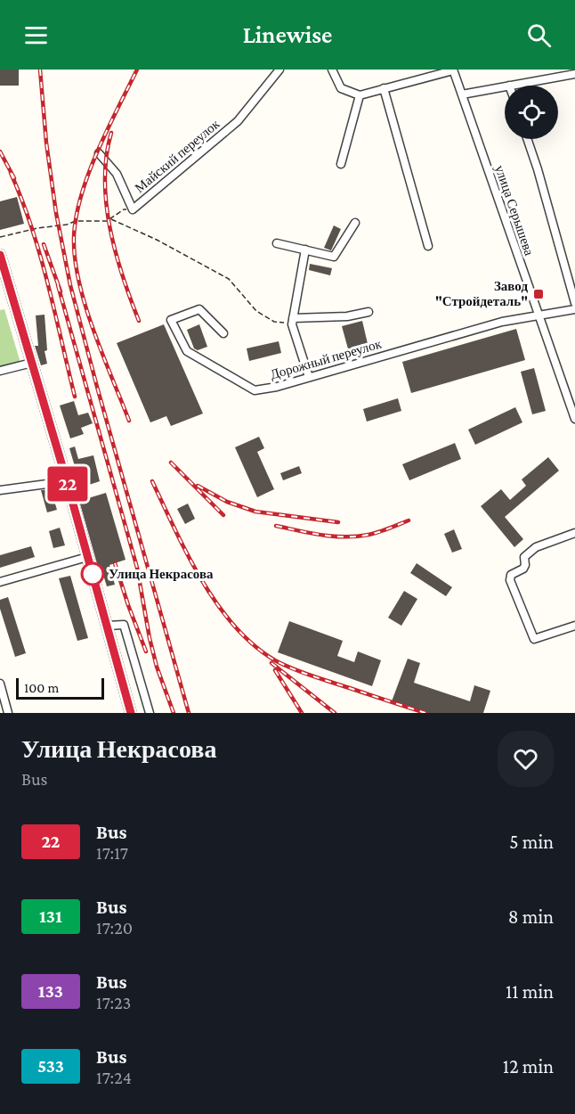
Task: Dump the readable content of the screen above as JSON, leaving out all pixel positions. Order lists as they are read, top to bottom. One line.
{"streets":{"street":["Майский переулок","улица Серышева","Дорожный переулок"]},"crossings":[["улица Серышева","Дорожный переулок"]],"places":{"transit":["Завод \"Стройдеталь\""],"other":["Улица Некрасова"]},"lines":["bus line 22"],"scale_bar":"100 m","page":{"header":"Linewise","on_map":"22","scale":"100 m","heading":["Улица Некрасова","Bus"],"list":[{"mark":"22","name":"Bus","note":"17:17","value":"5 min"},{"mark":"131","name":"Bus","note":"17:20","value":"8 min"},{"mark":"133","name":"Bus","note":"17:23","value":"11 min"},{"mark":"533","name":"Bus","note":"17:24","value":"12 min"}]}}
